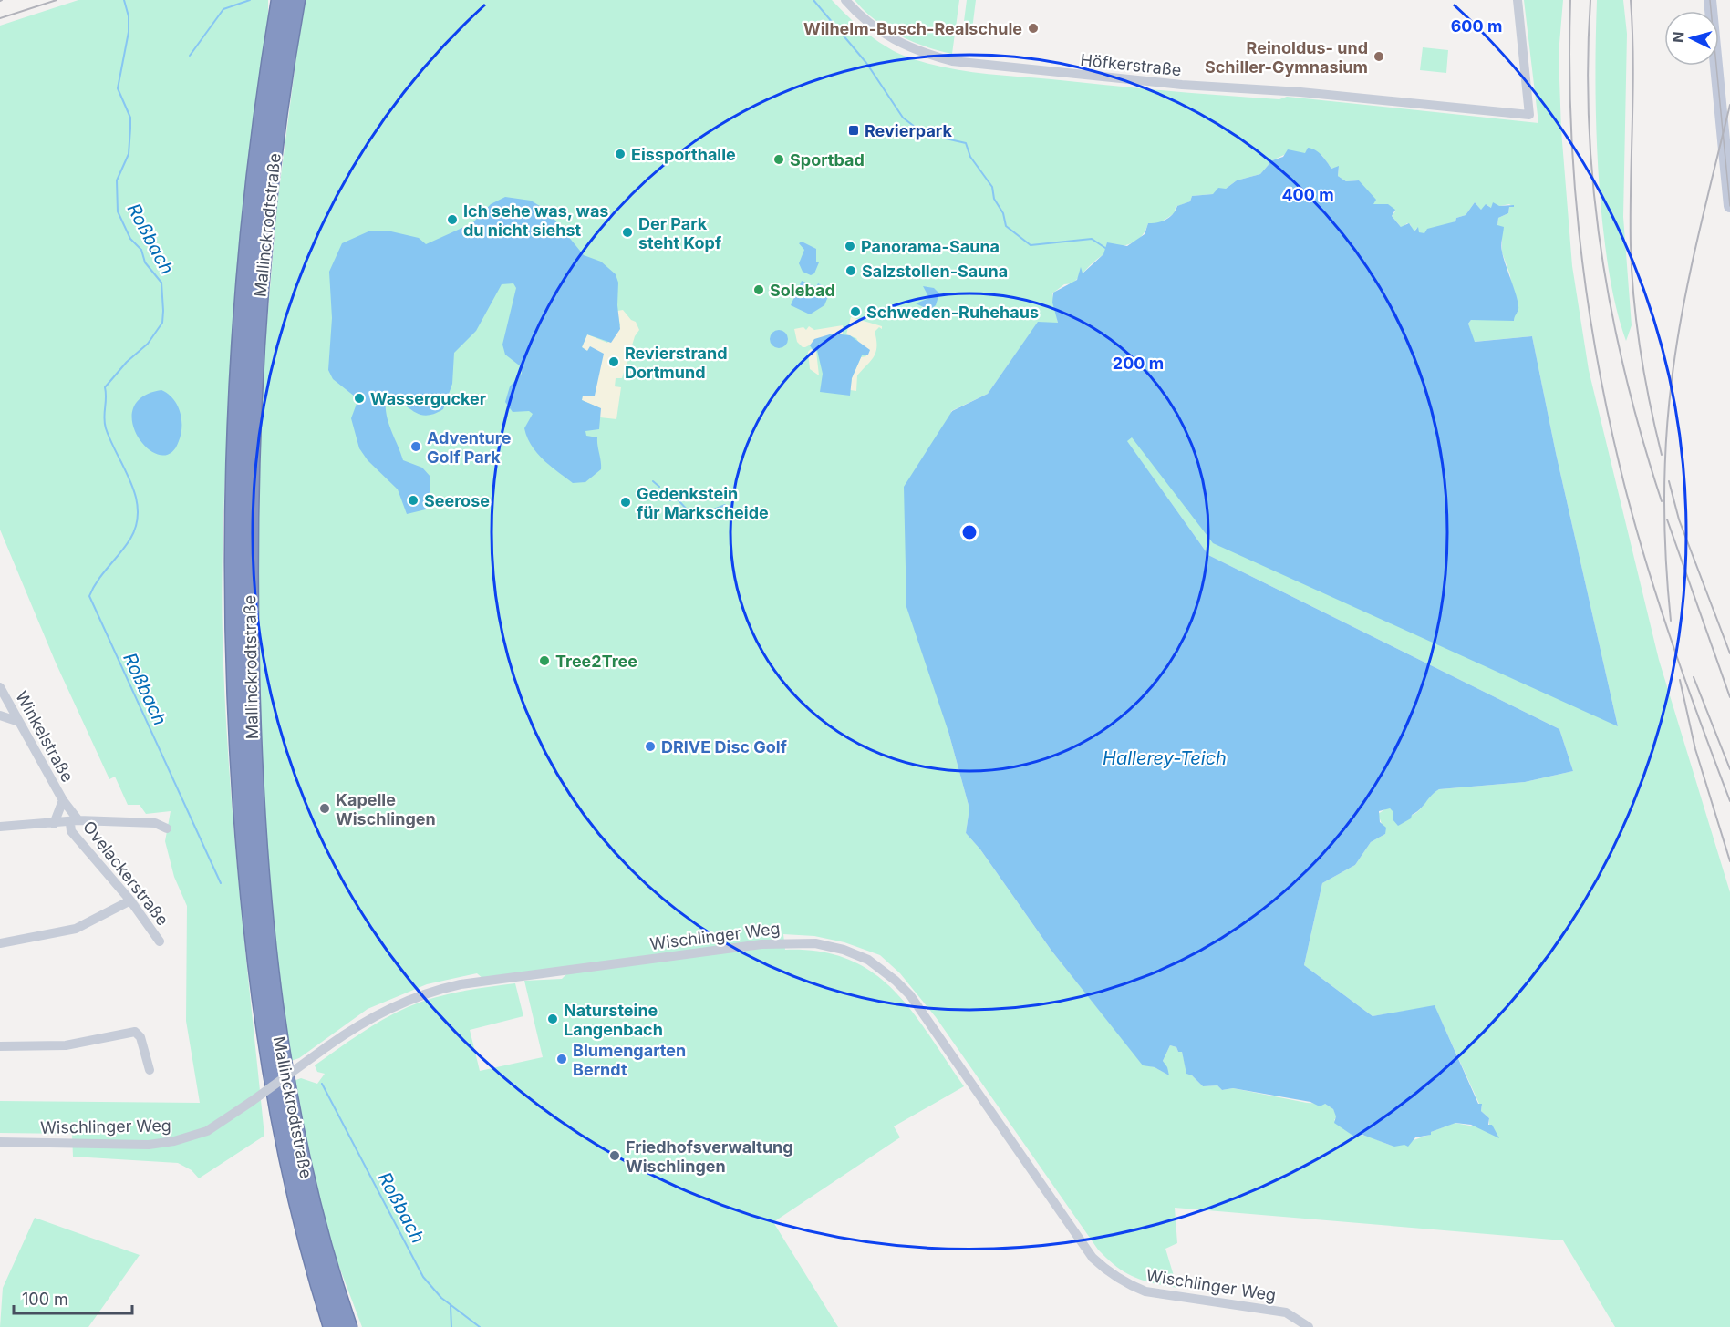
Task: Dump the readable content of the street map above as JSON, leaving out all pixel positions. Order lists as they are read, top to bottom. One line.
{"streets":{"highway":["Mallinckrodtstraße"],"street":["Höfkerstraße","Winkelstraße","Ovelackerstraße","Wischlinger Weg"]},"crossings":[["Winkelstraße","Ovelackerstraße"]],"water":["Roßbach","Hallerey-Teich"],"places":{"other":["Wilhelm-Busch-Realschule","Reinoldus- und Schiller-Gymnasium","Eissporthalle","Sportbad","Ich sehe was, was du nicht siehst","Der Park steht Kopf","Panorama-Sauna","Salzstollen-Sauna","Solebad","Schweden-Ruhehaus","Revierstrand Dortmund","Wassergucker","Adventure Golf Park","Seerose","Gedenkstein für Markscheide","Tree2Tree","DRIVE Disc Golf","Kapelle Wischlingen","Natursteine Langenbach","Blumengarten Berndt","Friedhofsverwaltung Wischlingen"],"transit":["Revierpark"]},"scale_bar":"100 m","north":"left","rings":["600 m","400 m","200 m"]}
